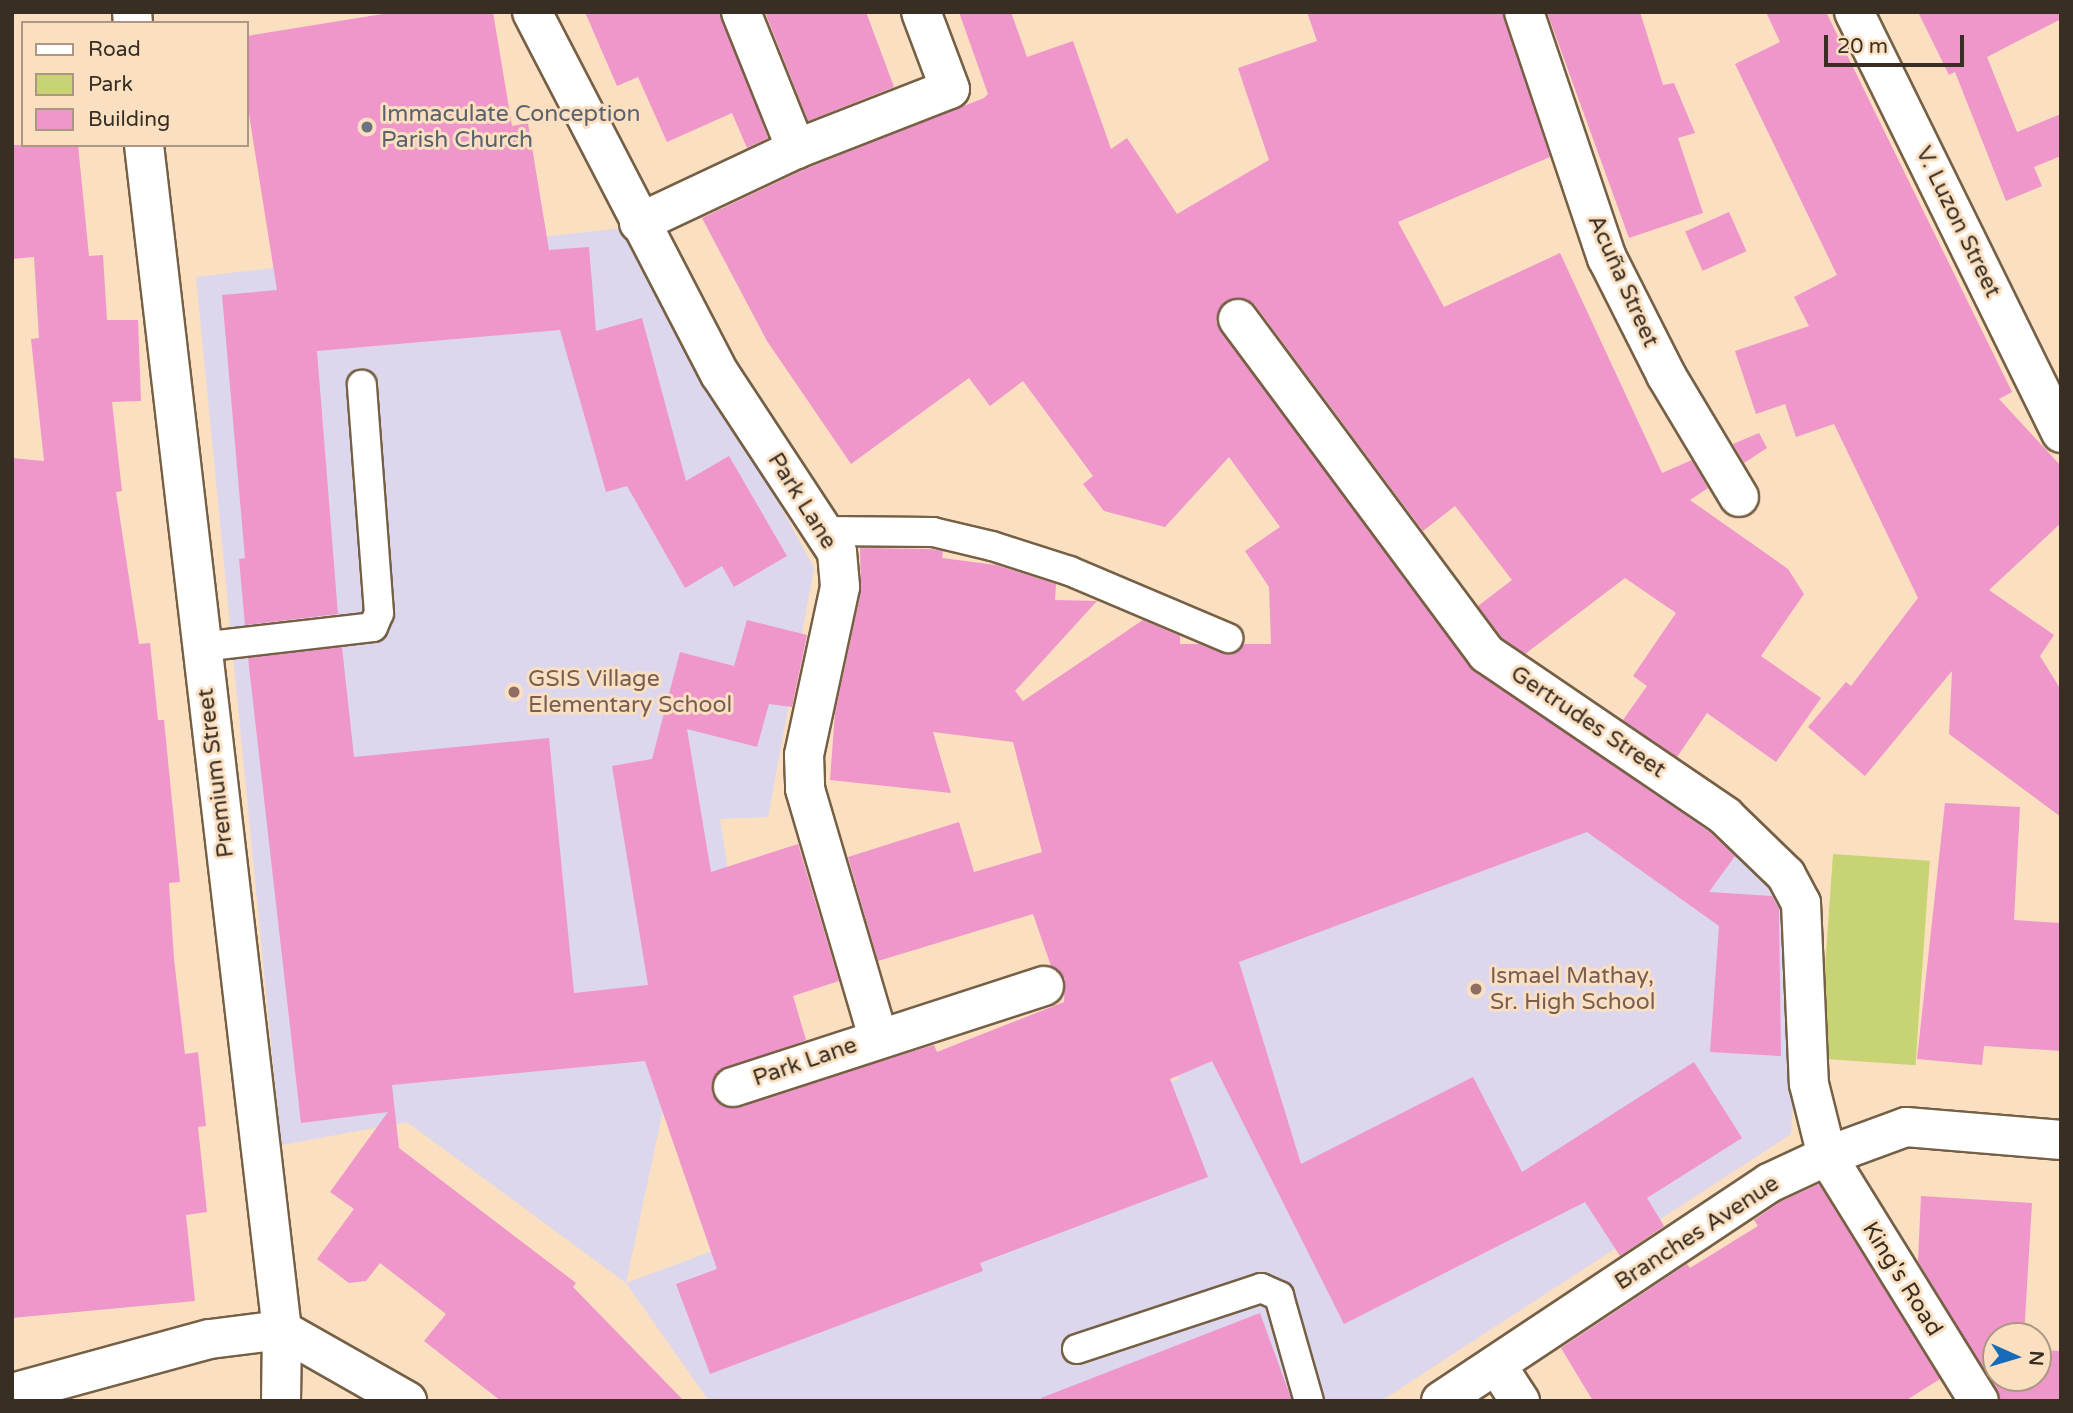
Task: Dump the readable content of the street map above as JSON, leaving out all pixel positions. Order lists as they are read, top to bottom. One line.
{"streets":{"street":["V. Luzon Street","Acuña Street","Park Lane","Gertrudes Street","Premium Street","Branches Avenue","King's Road"]},"crossings":[["Gertrudes Street","Branches Avenue"],["Gertrudes Street","King's Road"],["Branches Avenue","King's Road"]],"places":["Immaculate Conception Parish Church","GSIS Village Elementary School","Ismael Mathay, Sr. High School"],"legend":["Road","Park","Building"],"scale_bar":"20 m","north":"right"}
